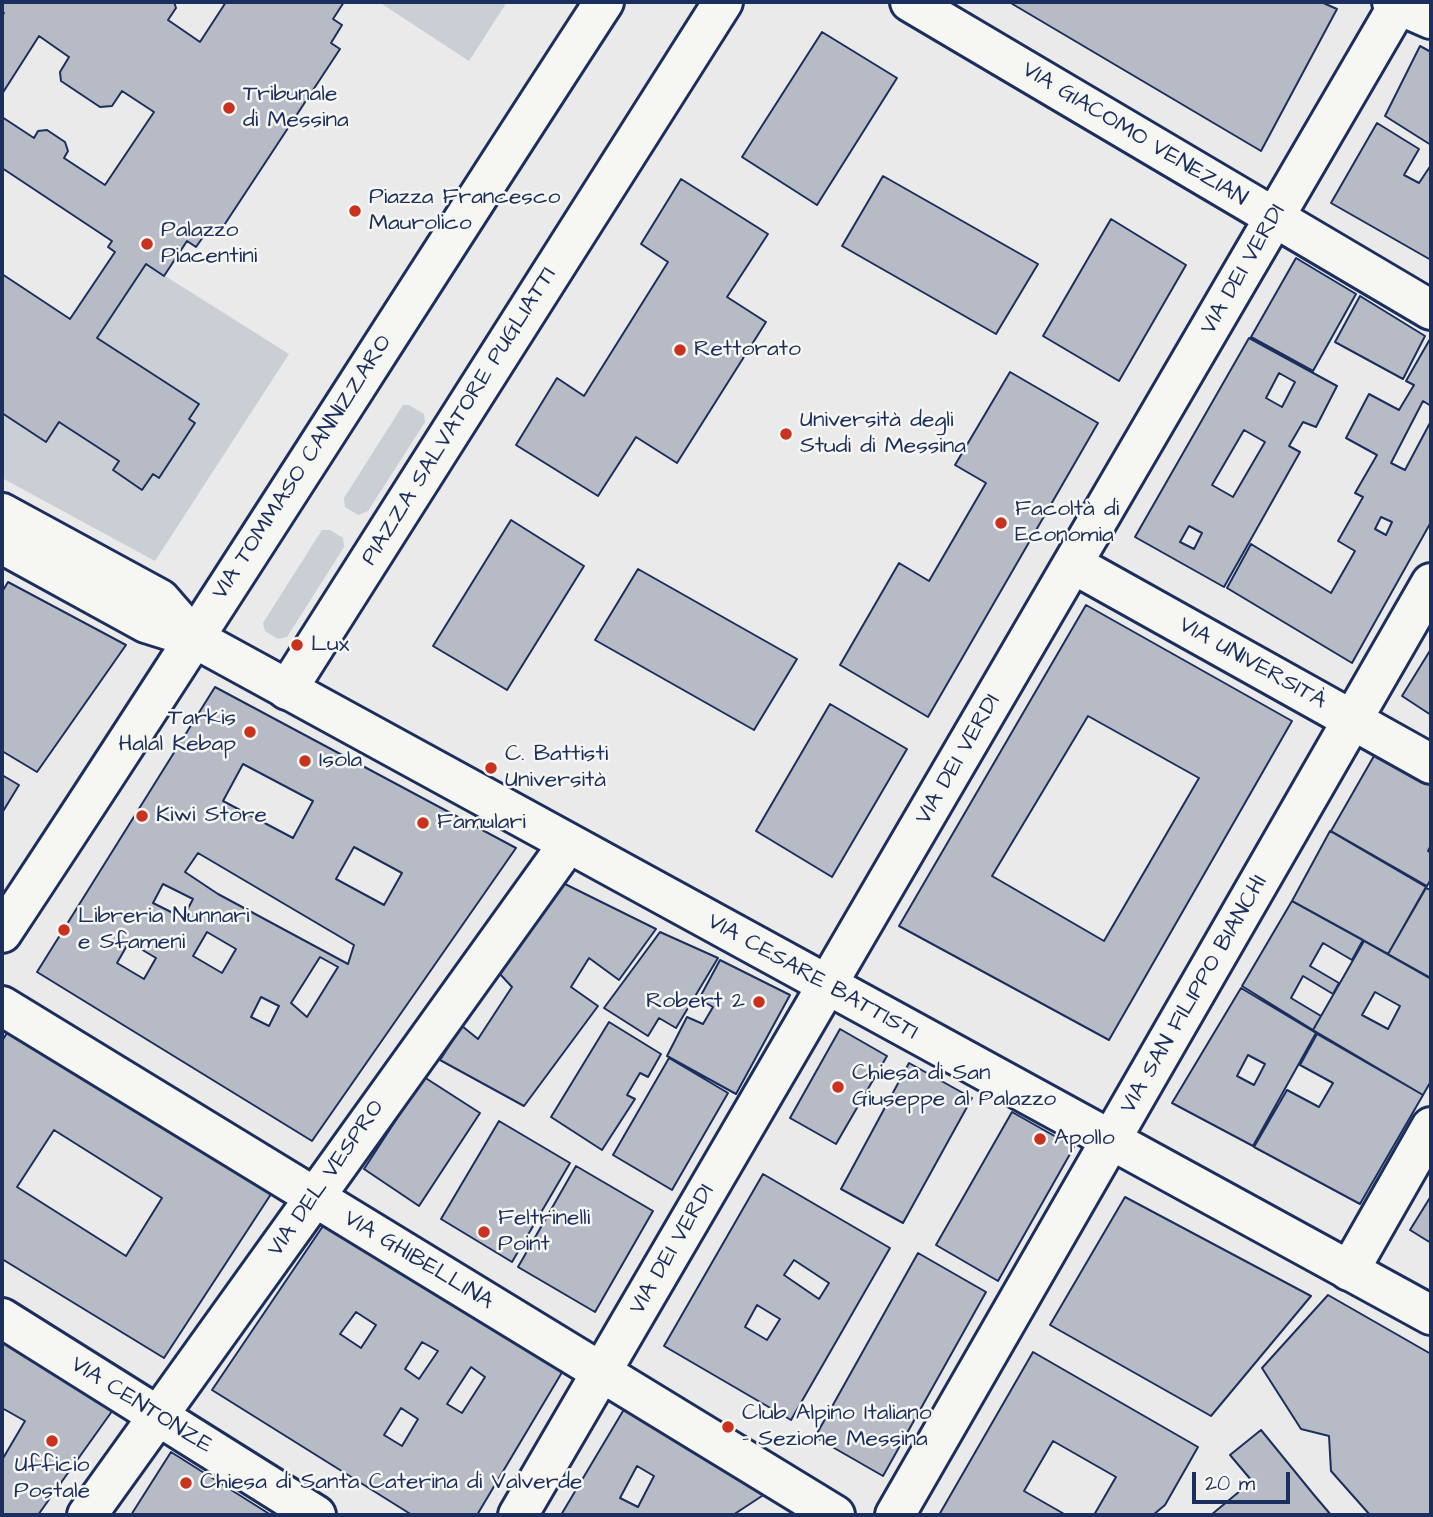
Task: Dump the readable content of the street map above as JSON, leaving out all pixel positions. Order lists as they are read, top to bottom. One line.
{"streets":{"street":["VIA GIACOMO VENEZIAN","VIA DEI VERDI","PIAZZA SALVATORE PUGLIATTI","VIA TOMMASO CANNIZZARO","VIA UNIVERSITÀ","VIA CESARE BATTISTI","VIA SAN FILIPPO BIANCHI","VIA DEL VESPRO","VIA GHIBELLINA","VIA CENTONZE"]},"crossings":[["VIA GIACOMO VENEZIAN","VIA DEI VERDI"],["VIA DEI VERDI","VIA UNIVERSITÀ"],["VIA DEI VERDI","VIA CESARE BATTISTI"],["VIA DEI VERDI","VIA GHIBELLINA"],["PIAZZA SALVATORE PUGLIATTI","VIA CESARE BATTISTI"],["VIA TOMMASO CANNIZZARO","VIA CESARE BATTISTI"],["VIA UNIVERSITÀ","VIA SAN FILIPPO BIANCHI"],["VIA CESARE BATTISTI","VIA SAN FILIPPO BIANCHI"],["VIA CESARE BATTISTI","VIA DEL VESPRO"],["VIA DEL VESPRO","VIA GHIBELLINA"],["VIA DEL VESPRO","VIA CENTONZE"]],"places":["Tribunale di Messina","Piazza Francesco Maurolico","Palazzo Piacentini","Rettorato","Università degli Studi di Messina","Facoltà di Economia","Lux","Tarkis Halal Kebap","Isola","C. Battisti Università","Kiwi Store","Famulari","Libreria Nunnari e Sfameni","Robert 2","Chiesa di San Giuseppe al Palazzo","Apollo","Feltrinelli Point","Club Alpino Italiano - Sezione Messina","Ufficio Postale","Chiesa di Santa Caterina di Valverde"],"scale_bar":"20 m"}
